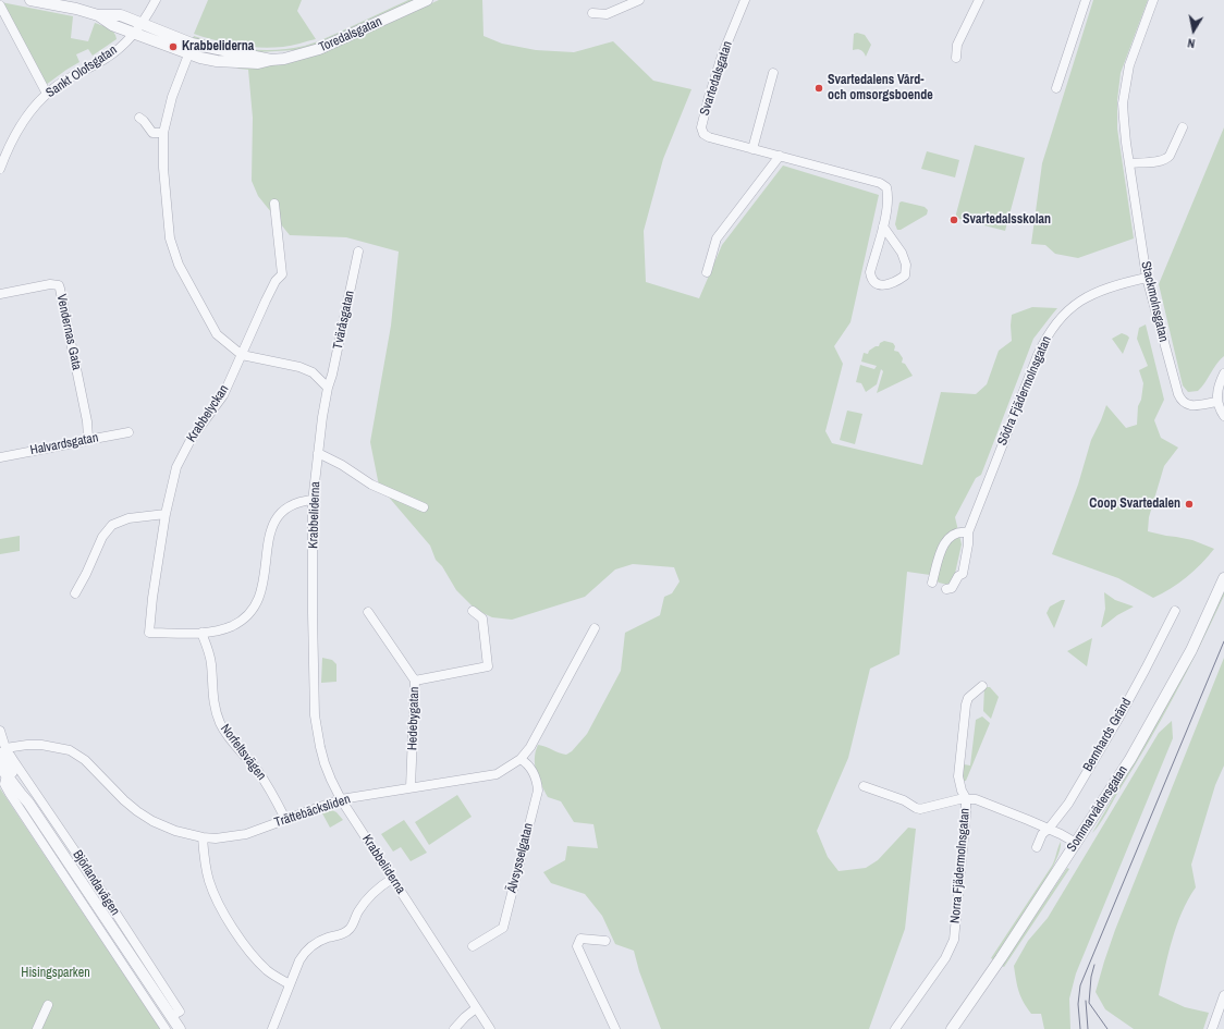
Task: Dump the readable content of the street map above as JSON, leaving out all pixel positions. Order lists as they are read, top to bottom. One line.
{"streets":{"street":["Toredalsgatan","Sankt Olofsgatan","Svartedalsgatan","Stackmolnsgatan","Tväråsgatan","Vendernas Gata","Södra Fjädermolnsgatan","Krabbelyckan","Halvardsgatan","Krabbeliderna","Hedebygatan","Bernhards Gränd","Norfeltsvägen","Sommarvädersgatan","Trättebäcksliden","Älvsysselgatan","Norra Fjädermolnsgatan","Björlandavägen"]},"crossings":[["Toredalsgatan","Sankt Olofsgatan"],["Stackmolnsgatan","Södra Fjädermolnsgatan"],["Tväråsgatan","Krabbeliderna"],["Vendernas Gata","Halvardsgatan"],["Krabbelyckan","Norfeltsvägen"],["Krabbeliderna","Trättebäcksliden"],["Hedebygatan","Trättebäcksliden"],["Norfeltsvägen","Trättebäcksliden"],["Trättebäcksliden","Älvsysselgatan"],["Trättebäcksliden","Björlandavägen"]],"parks":["Hisingsparken"],"places":["Krabbeliderna","Svartedalens Vård- och omsorgsboende","Svartedalsskolan","Coop Svartedalen"],"north":"bottom"}
